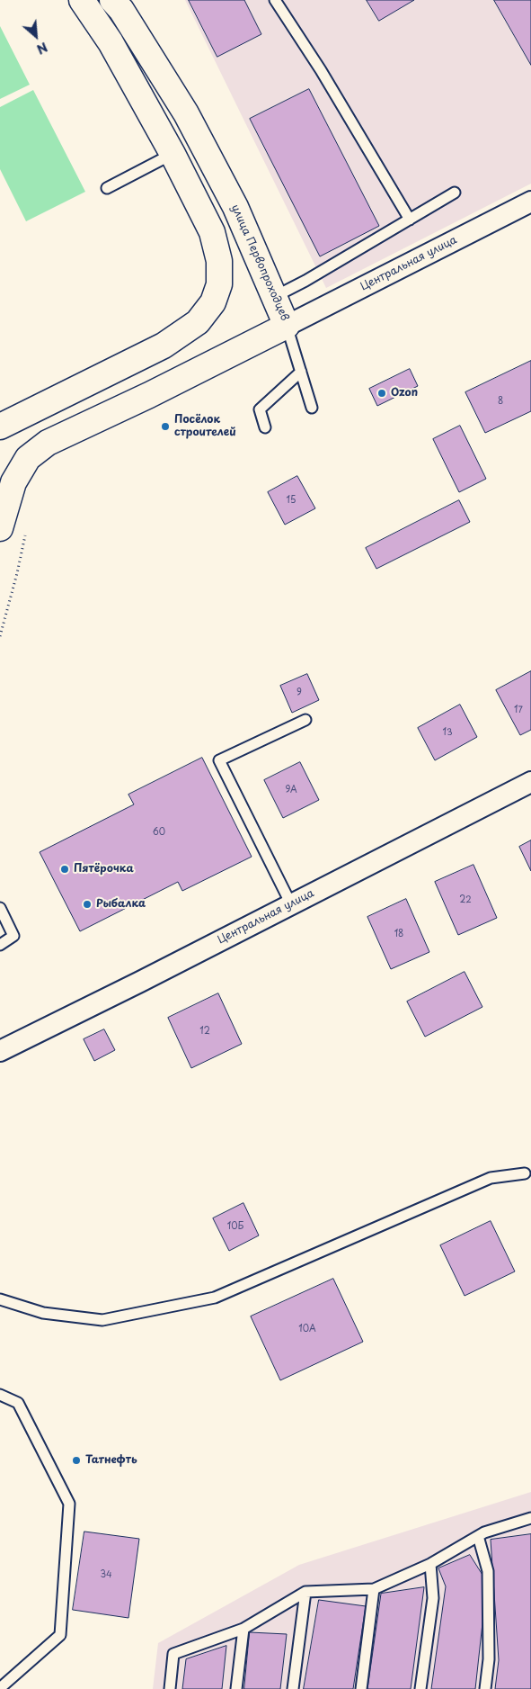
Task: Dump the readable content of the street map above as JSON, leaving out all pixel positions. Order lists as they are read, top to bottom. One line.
{"streets":{"street":["улица Первопроходцев","Центральная улица"]},"crossings":[["улица Первопроходцев","Центральная улица"]],"places":["Ozon","Посёлок строителей","Пятёрочка","Рыбалка","Татнефть"],"house_numbers":["8","15","9","17","13","9А","60","22","18","12","10Б","10А","34"],"north":"bottom right"}
